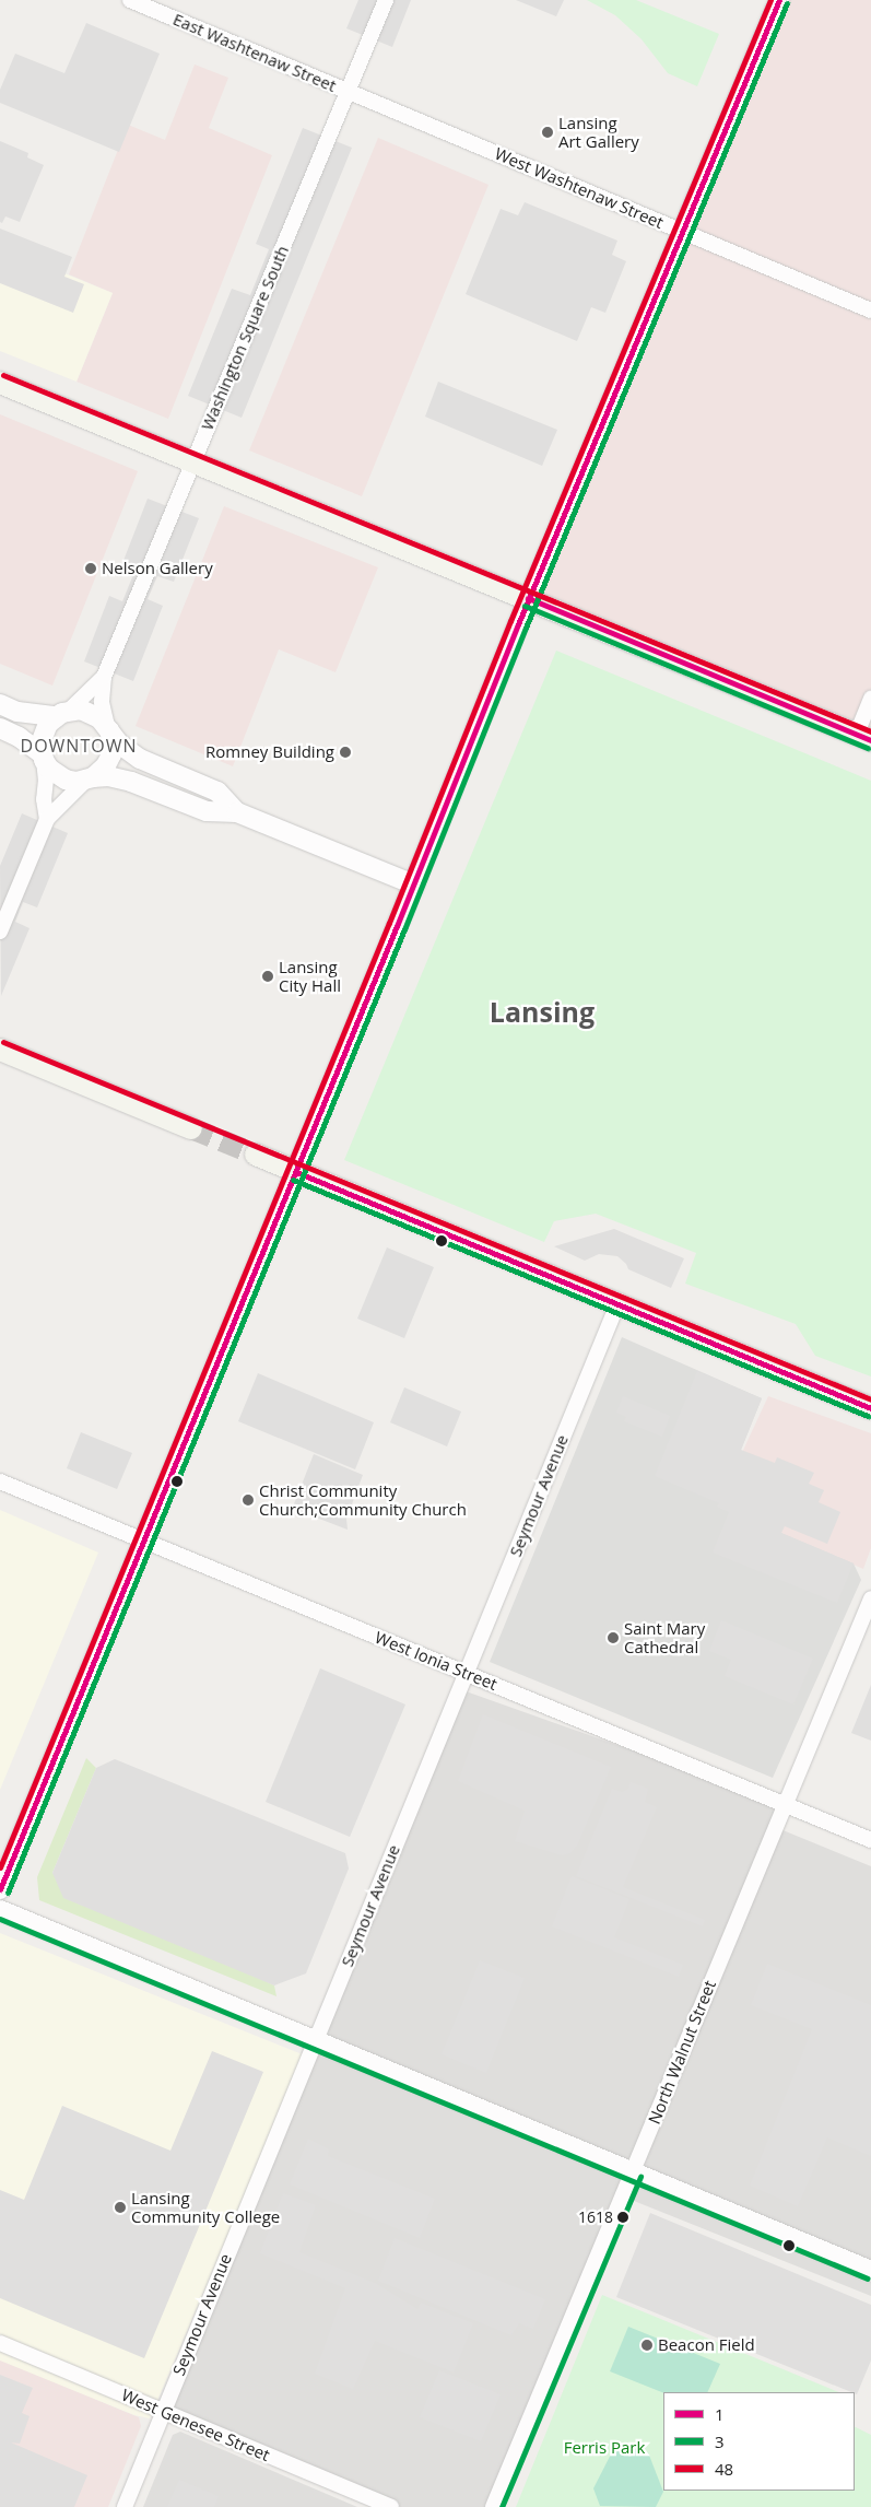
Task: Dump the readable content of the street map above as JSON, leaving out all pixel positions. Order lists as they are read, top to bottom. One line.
{"streets":{"street":["East Washtenaw Street","West Washtenaw Street","Washington Square South","Seymour Avenue","West Ionia Street","North Walnut Street","West Genesee Street"]},"crossings":[["East Washtenaw Street","West Washtenaw Street"],["East Washtenaw Street","Washington Square South"],["West Washtenaw Street","Washington Square South"],["Seymour Avenue","West Ionia Street"],["Seymour Avenue","West Genesee Street"],["West Ionia Street","North Walnut Street"]],"districts":["DOWNTOWN","Lansing"],"parks":["Ferris Park"],"places":["Lansing Art Gallery","Nelson Gallery","Romney Building","Lansing City Hall","Christ Community Church;Community Church","Saint Mary Cathedral","Lansing Community College","1618","Beacon Field"],"lines":["transit line 1","transit line 48","transit line 3"],"legend":["1","3","48"]}
